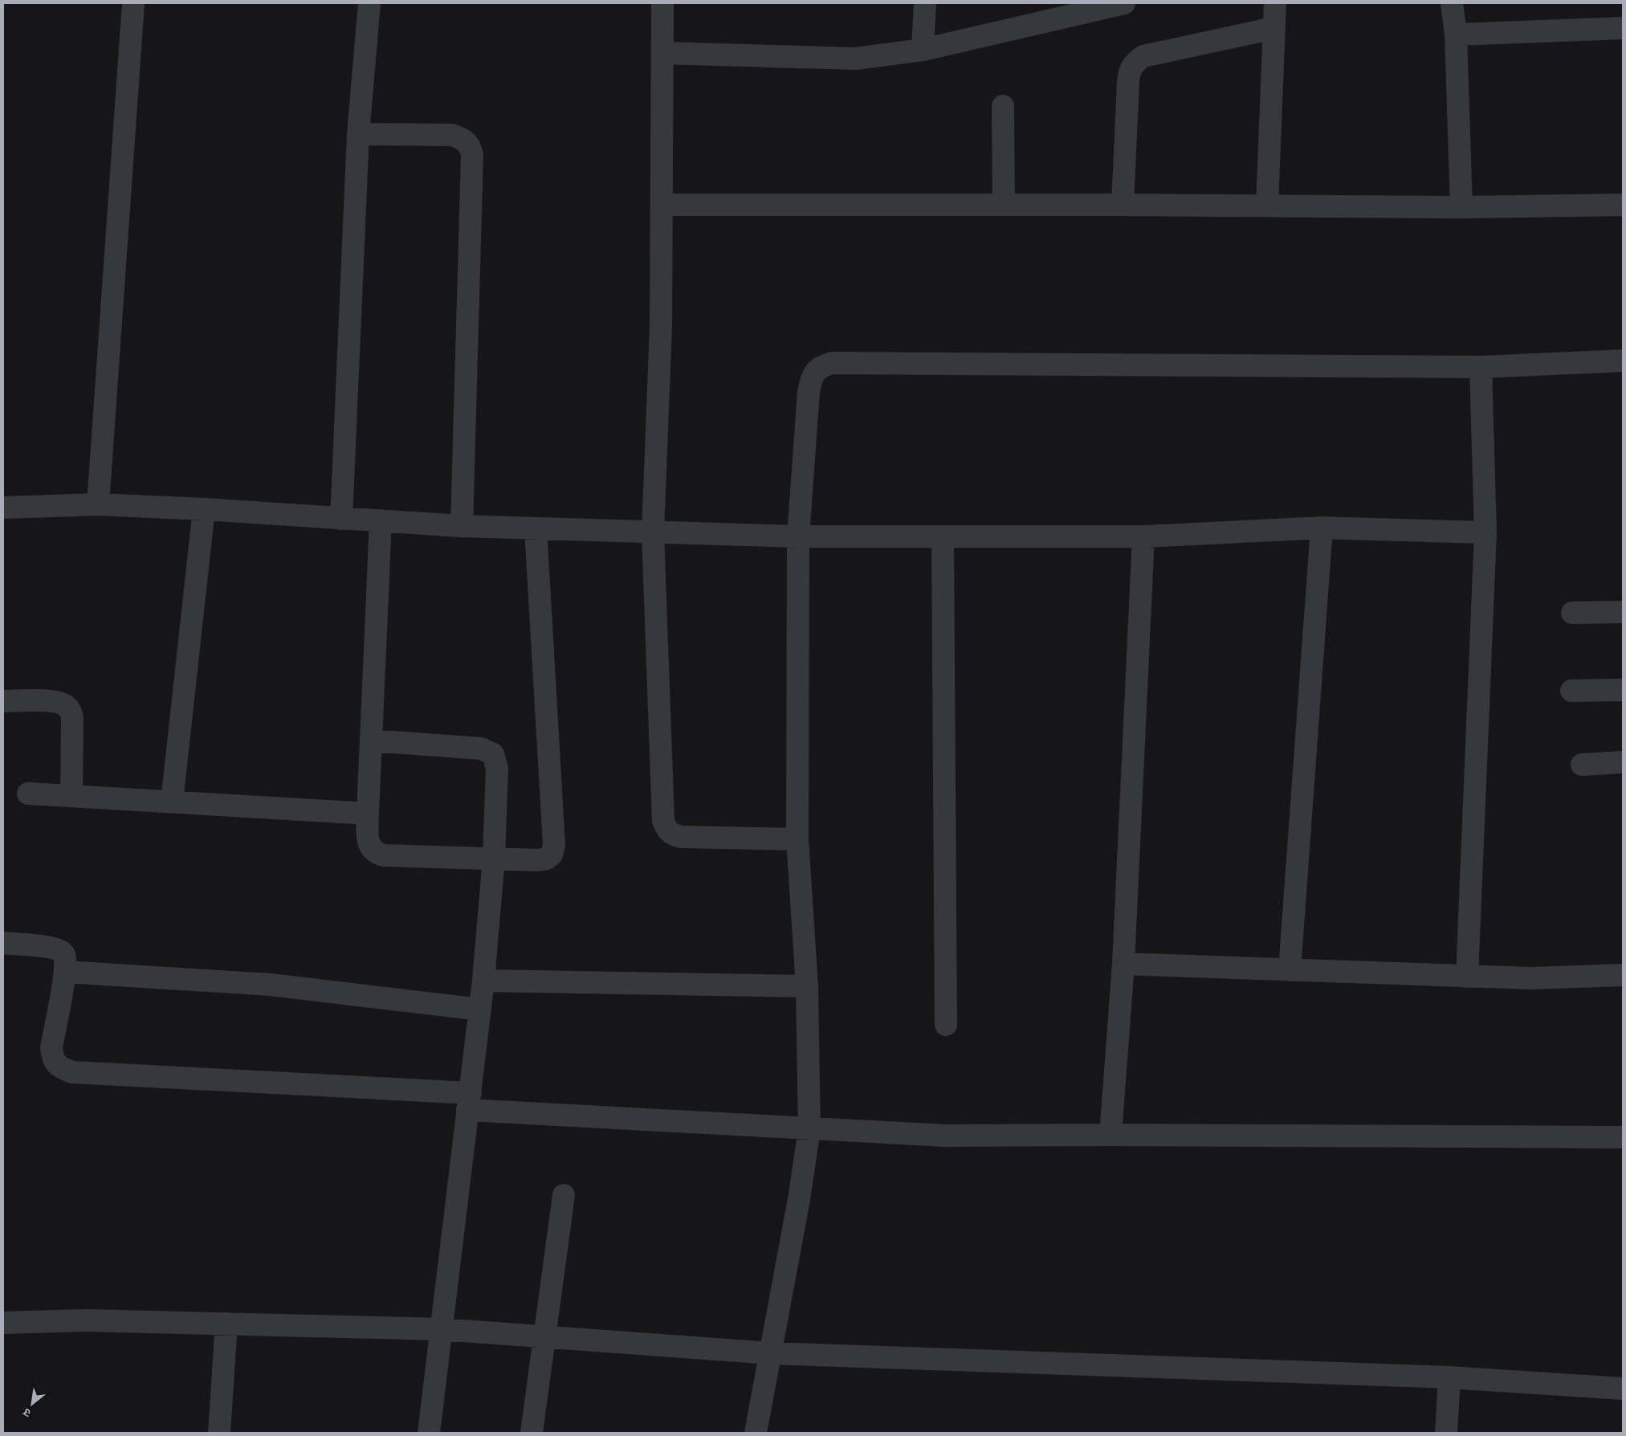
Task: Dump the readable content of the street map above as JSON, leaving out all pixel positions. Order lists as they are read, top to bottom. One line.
{"north":"bottom left"}
